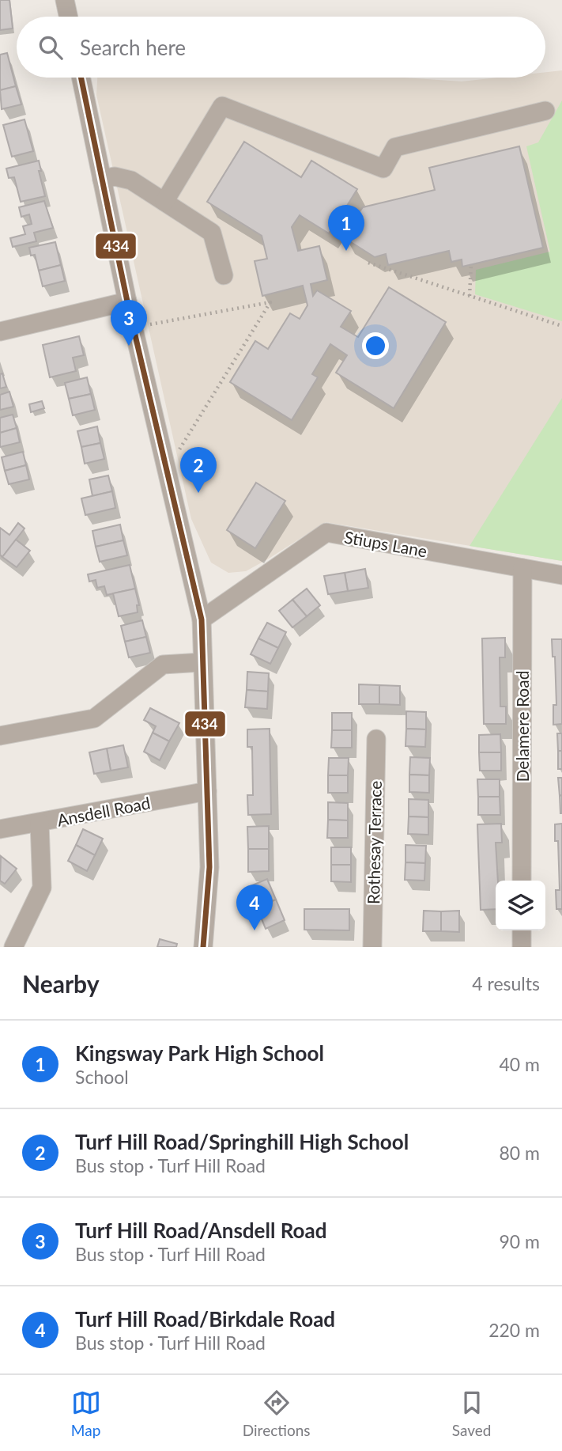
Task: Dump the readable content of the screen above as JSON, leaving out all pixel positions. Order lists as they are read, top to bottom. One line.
{"streets":{"street":["Stiups Lane","Delamere Road","Ansdell Road","Rothesay Terrace"]},"crossings":[["Stiups Lane","Delamere Road"]],"lines":["transit line 434"],"page":{"search":"Search here","pins":["1","3","2","4"],"heading":["Nearby","4 results"],"list":[{"mark":"1","name":"Kingsway Park High School","note":"School","value":"40 m"},{"mark":"2","name":"Turf Hill Road/Springhill High School","note":"Bus stop · Turf Hill Road","value":"80 m"},{"mark":"3","name":"Turf Hill Road/Ansdell Road","note":"Bus stop · Turf Hill Road","value":"90 m"},{"mark":"4","name":"Turf Hill Road/Birkdale Road","note":"Bus stop · Turf Hill Road","value":"220 m"}],"nav":["Map","Directions","Saved"]}}
